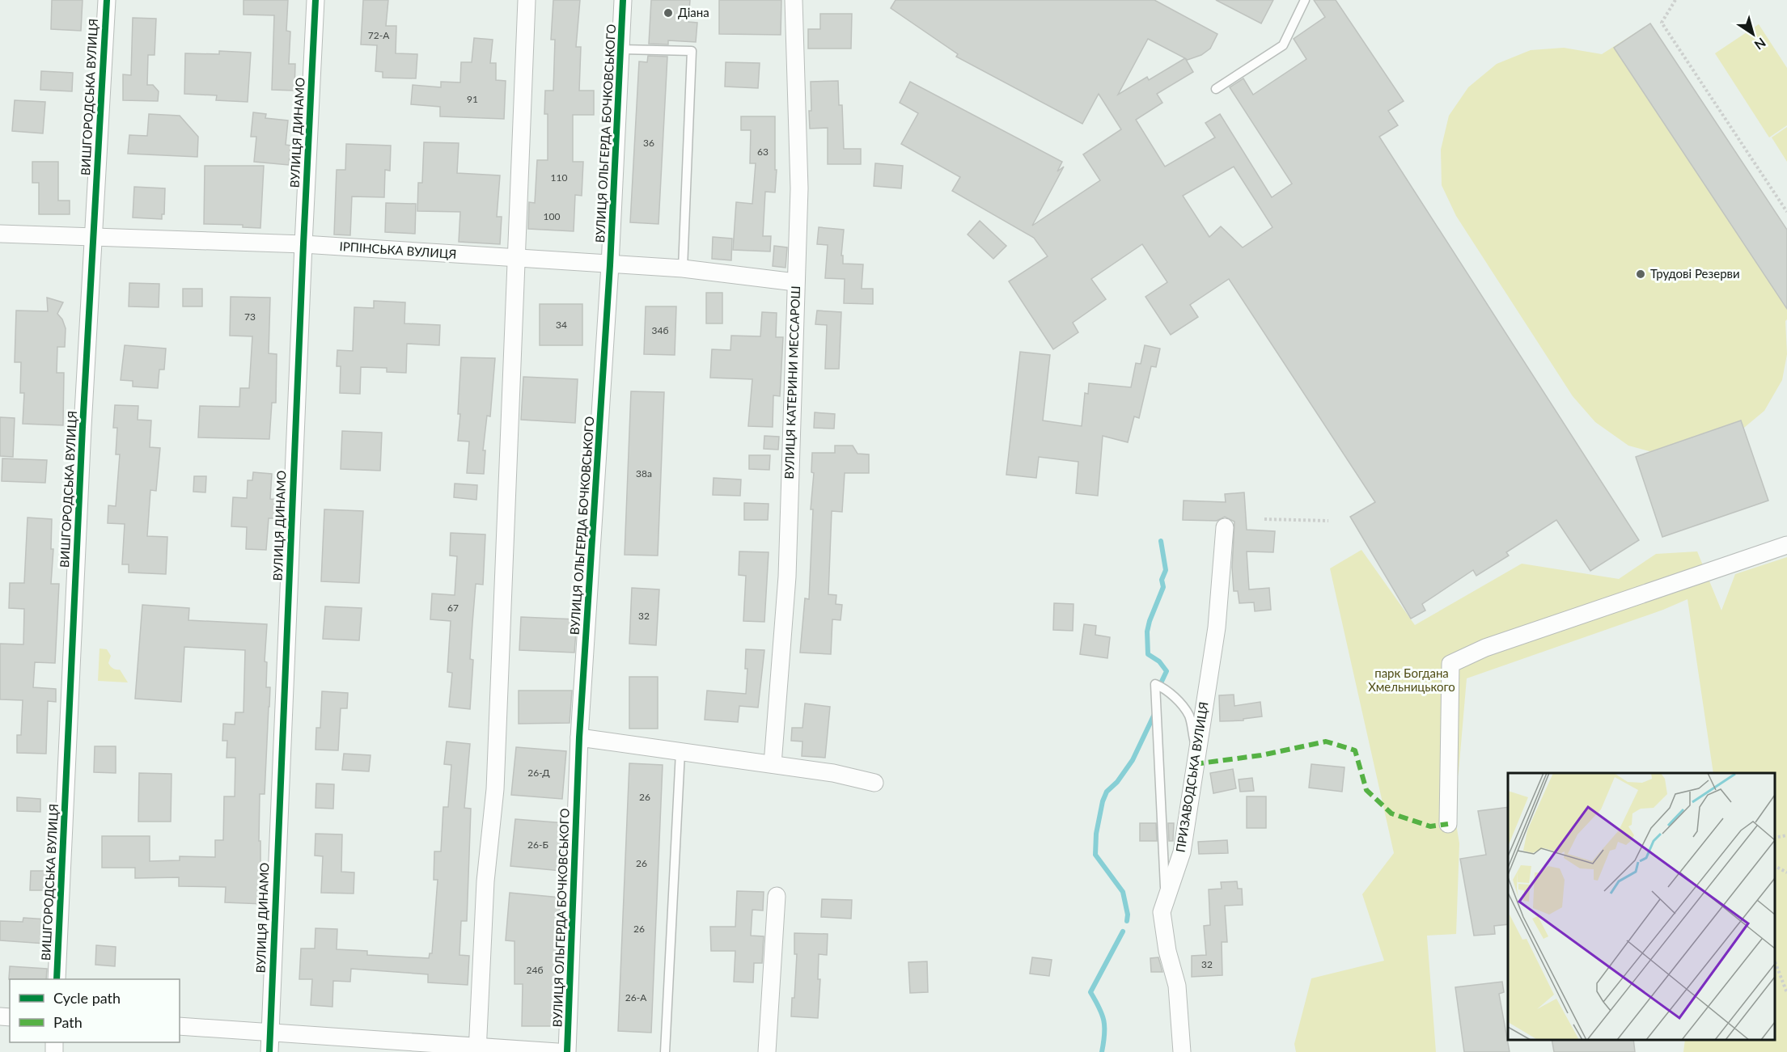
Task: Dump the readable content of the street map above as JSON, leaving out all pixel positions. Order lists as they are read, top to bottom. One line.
{"streets":{"street":["ВИШГОРОДСЬКА ВУЛИЦЯ","ВУЛИЦЯ ДИНАМО","ВУЛИЦЯ ОЛЬГЕРДА БОЧКОВСЬКОГО","ІРПІНСЬКА ВУЛИЦЯ","ВУЛИЦЯ КАТЕРИНИ МЕССАРОШ","ПРИЗАВОДСЬКА ВУЛИЦЯ"]},"crossings":[["ВИШГОРОДСЬКА ВУЛИЦЯ","ІРПІНСЬКА ВУЛИЦЯ"],["ВУЛИЦЯ ДИНАМО","ІРПІНСЬКА ВУЛИЦЯ"],["ВУЛИЦЯ ОЛЬГЕРДА БОЧКОВСЬКОГО","ІРПІНСЬКА ВУЛИЦЯ"],["ІРПІНСЬКА ВУЛИЦЯ","ВУЛИЦЯ КАТЕРИНИ МЕССАРОШ"]],"parks":["парк Богдана Хмельницького"],"places":["Діана","Трудові Резерви"],"house_numbers":["72-А","91","36","63","110","100","73","34","34б","38а","67","32","26-Д","26","26-Б","26","26","32","24б","26-А"],"legend":["Cycle path","Path"],"north":"bottom right"}
